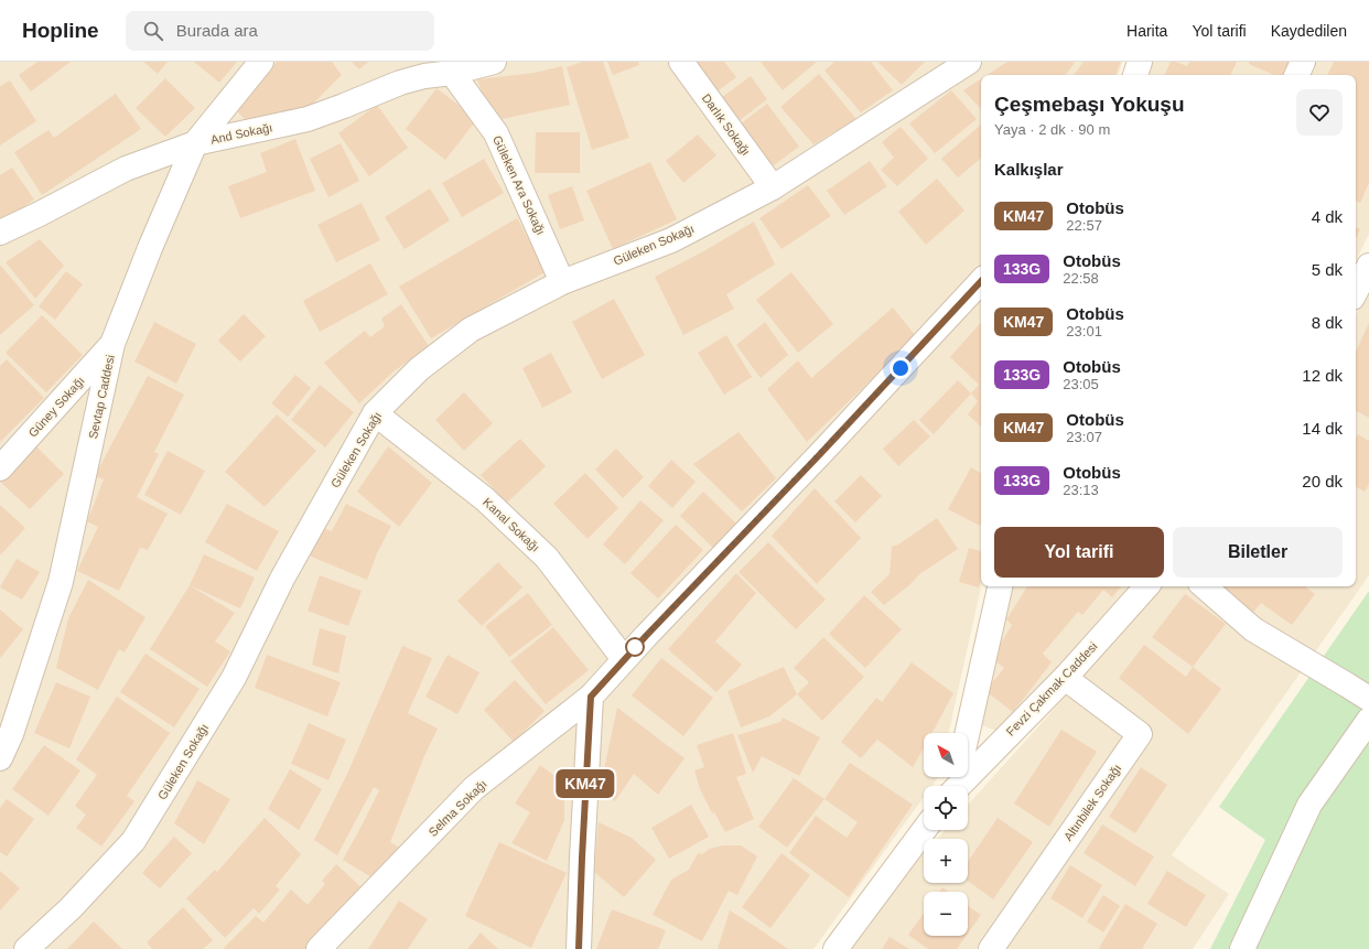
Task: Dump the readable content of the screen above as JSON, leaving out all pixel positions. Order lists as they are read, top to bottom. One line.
{"streets":{"street":["Darlık Sokağı","And Sokağı","Güleken Ara Sokağı","Güleken Sokağı","Sevtap Caddesi","Güney Sokağı","Kanal Sokağı","Fevzi Çakmak Caddesi","Altınbilek Sokağı","Selma Sokağı"]},"crossings":[["Darlık Sokağı","Güleken Sokağı"],["And Sokağı","Güleken Ara Sokağı"],["And Sokağı","Sevtap Caddesi"],["Güleken Ara Sokağı","Güleken Sokağı"],["Güleken Sokağı","Kanal Sokağı"],["Sevtap Caddesi","Güney Sokağı"],["Kanal Sokağı","Selma Sokağı"],["Fevzi Çakmak Caddesi","Altınbilek Sokağı"]],"lines":["bus line KM47"],"north":"top left","page":{"header":"Hopline","search":"Burada ara","nav":["Harita","Yol tarifi","Kaydedilen"],"on_map":"KM47","heading":[["Çeşmebaşı Yokuşu","Yaya · 2 dk · 90 m"],"Kalkışlar"],"list":[{"mark":"KM47","name":"Otobüs","note":"22:57","value":"4 dk"},{"mark":"133G","name":"Otobüs","note":"22:58","value":"5 dk"},{"mark":"KM47","name":"Otobüs","note":"23:01","value":"8 dk"},{"mark":"133G","name":"Otobüs","note":"23:05","value":"12 dk"},{"mark":"KM47","name":"Otobüs","note":"23:07","value":"14 dk"},{"mark":"133G","name":"Otobüs","note":"23:13","value":"20 dk"}],"buttons":["Yol tarifi","Biletler"],"map_buttons":["+","−"]}}
